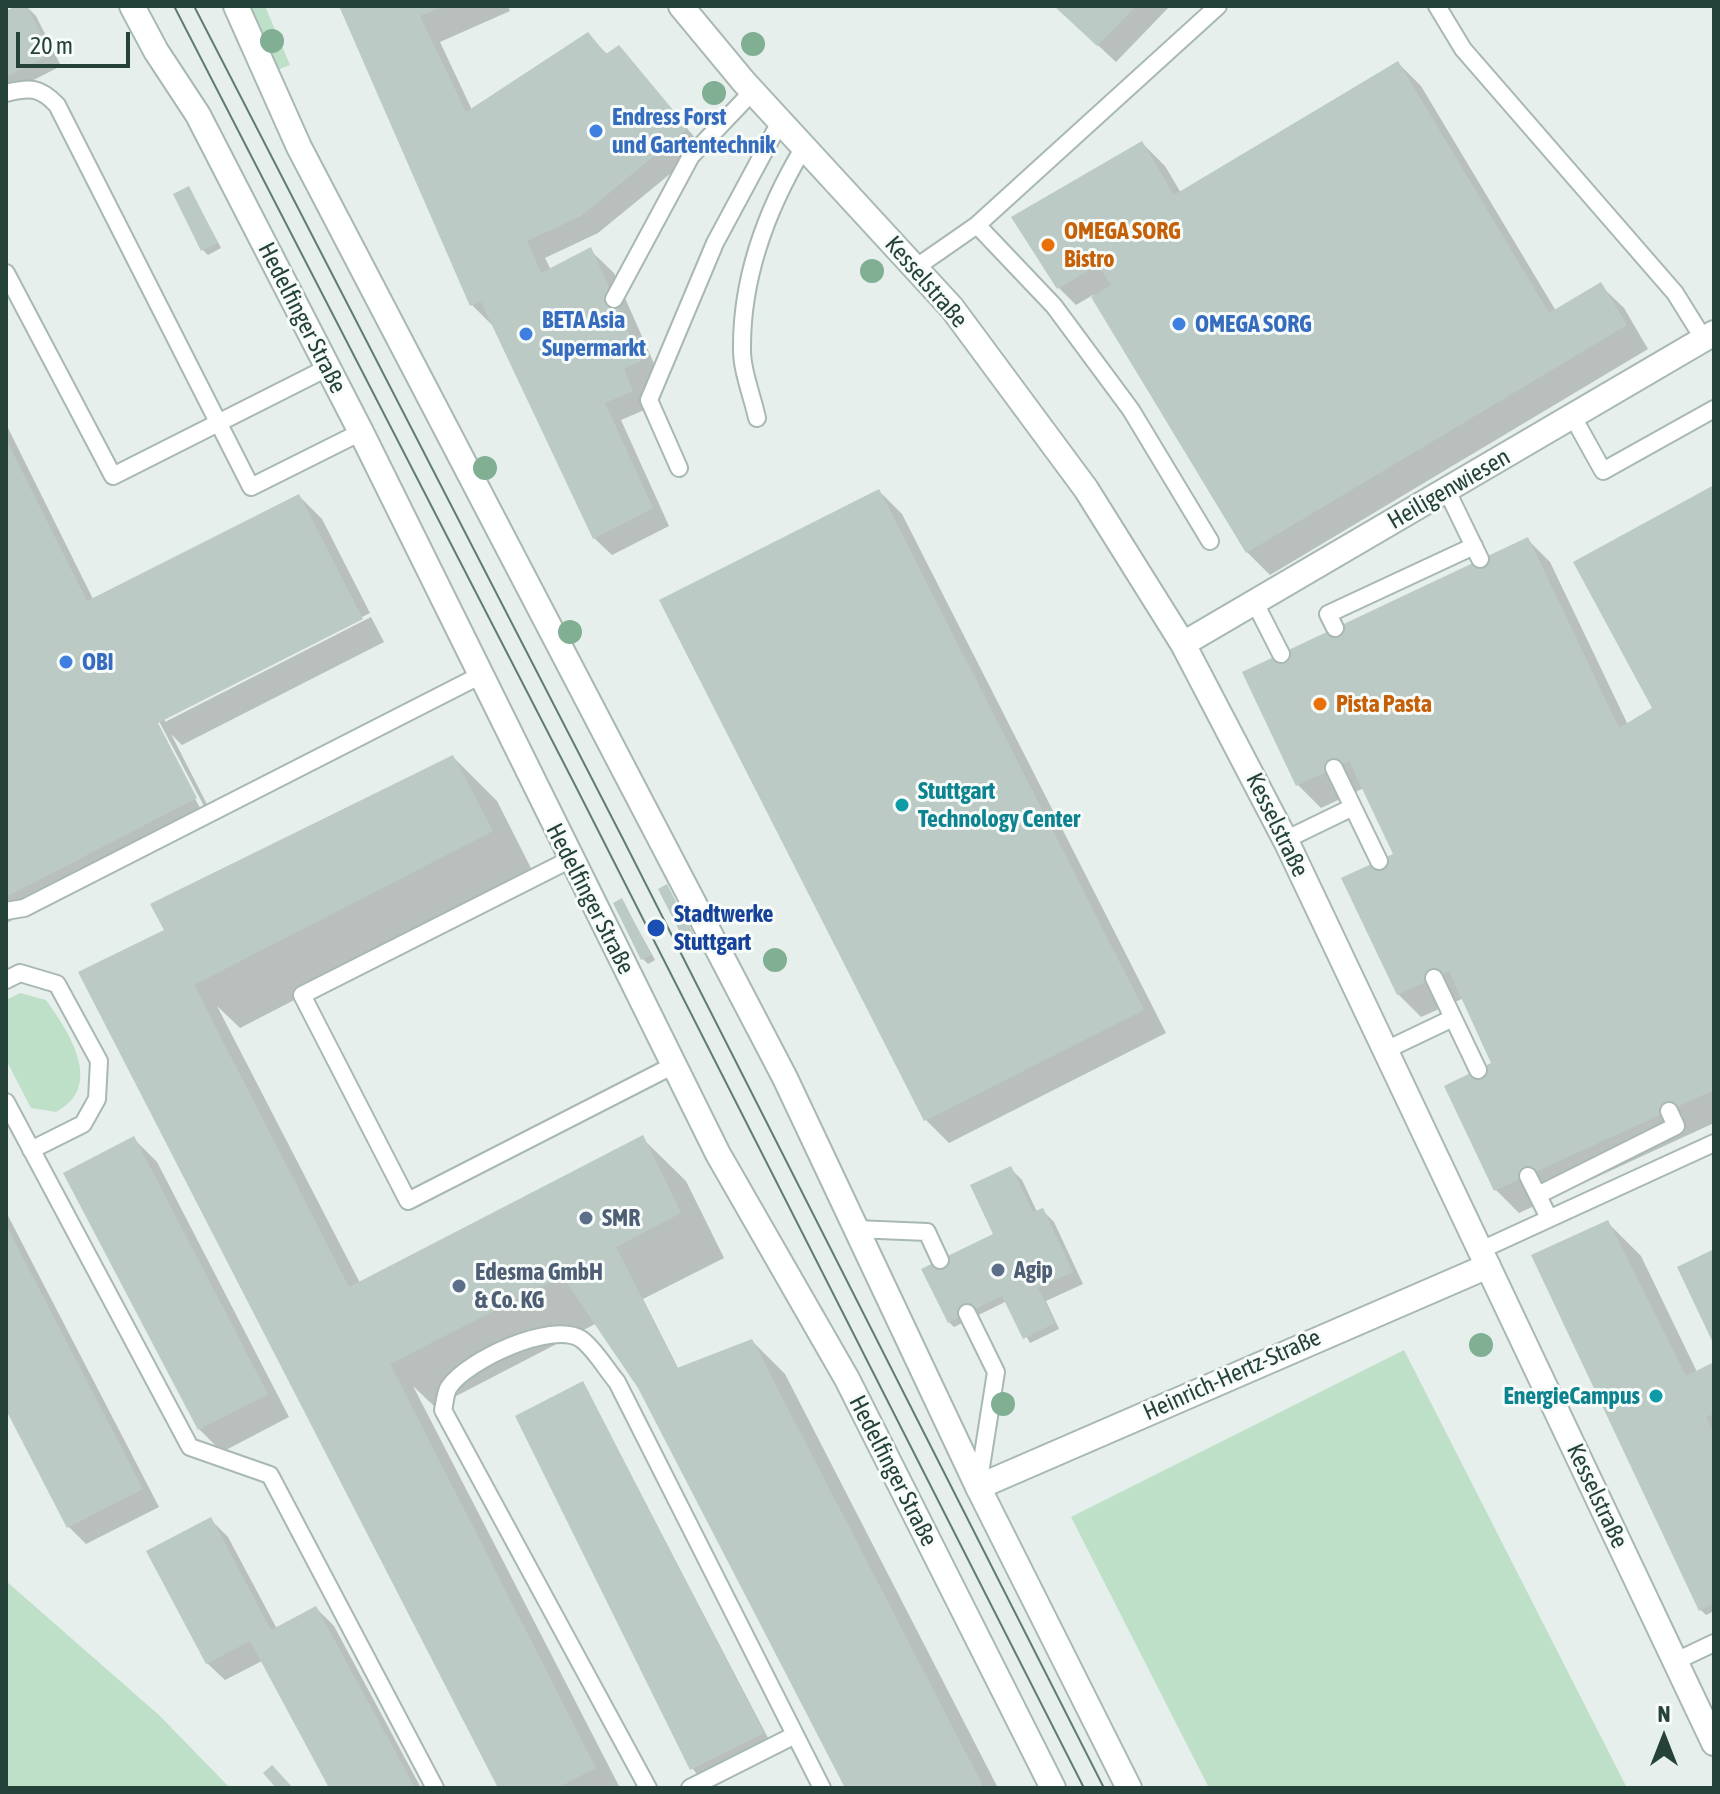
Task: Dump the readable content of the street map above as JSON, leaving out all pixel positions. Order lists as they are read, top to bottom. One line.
{"streets":{"street":["Kesselstraße","Hedelfinger Straße","Heiligenwiesen","Heinrich-Hertz-Straße"]},"crossings":[["Kesselstraße","Heiligenwiesen"],["Kesselstraße","Heinrich-Hertz-Straße"]],"places":["Endress Forst und Gartentechnik","OMEGA SORG Bistro","OMEGA SORG","BETA Asia Supermarkt","OBI","Pista Pasta","Stuttgart Technology Center","Stadtwerke Stuttgart","SMR","Agip","Edesma GmbH & Co. KG","EnergieCampus"],"scale_bar":"20 m","north":"top"}
